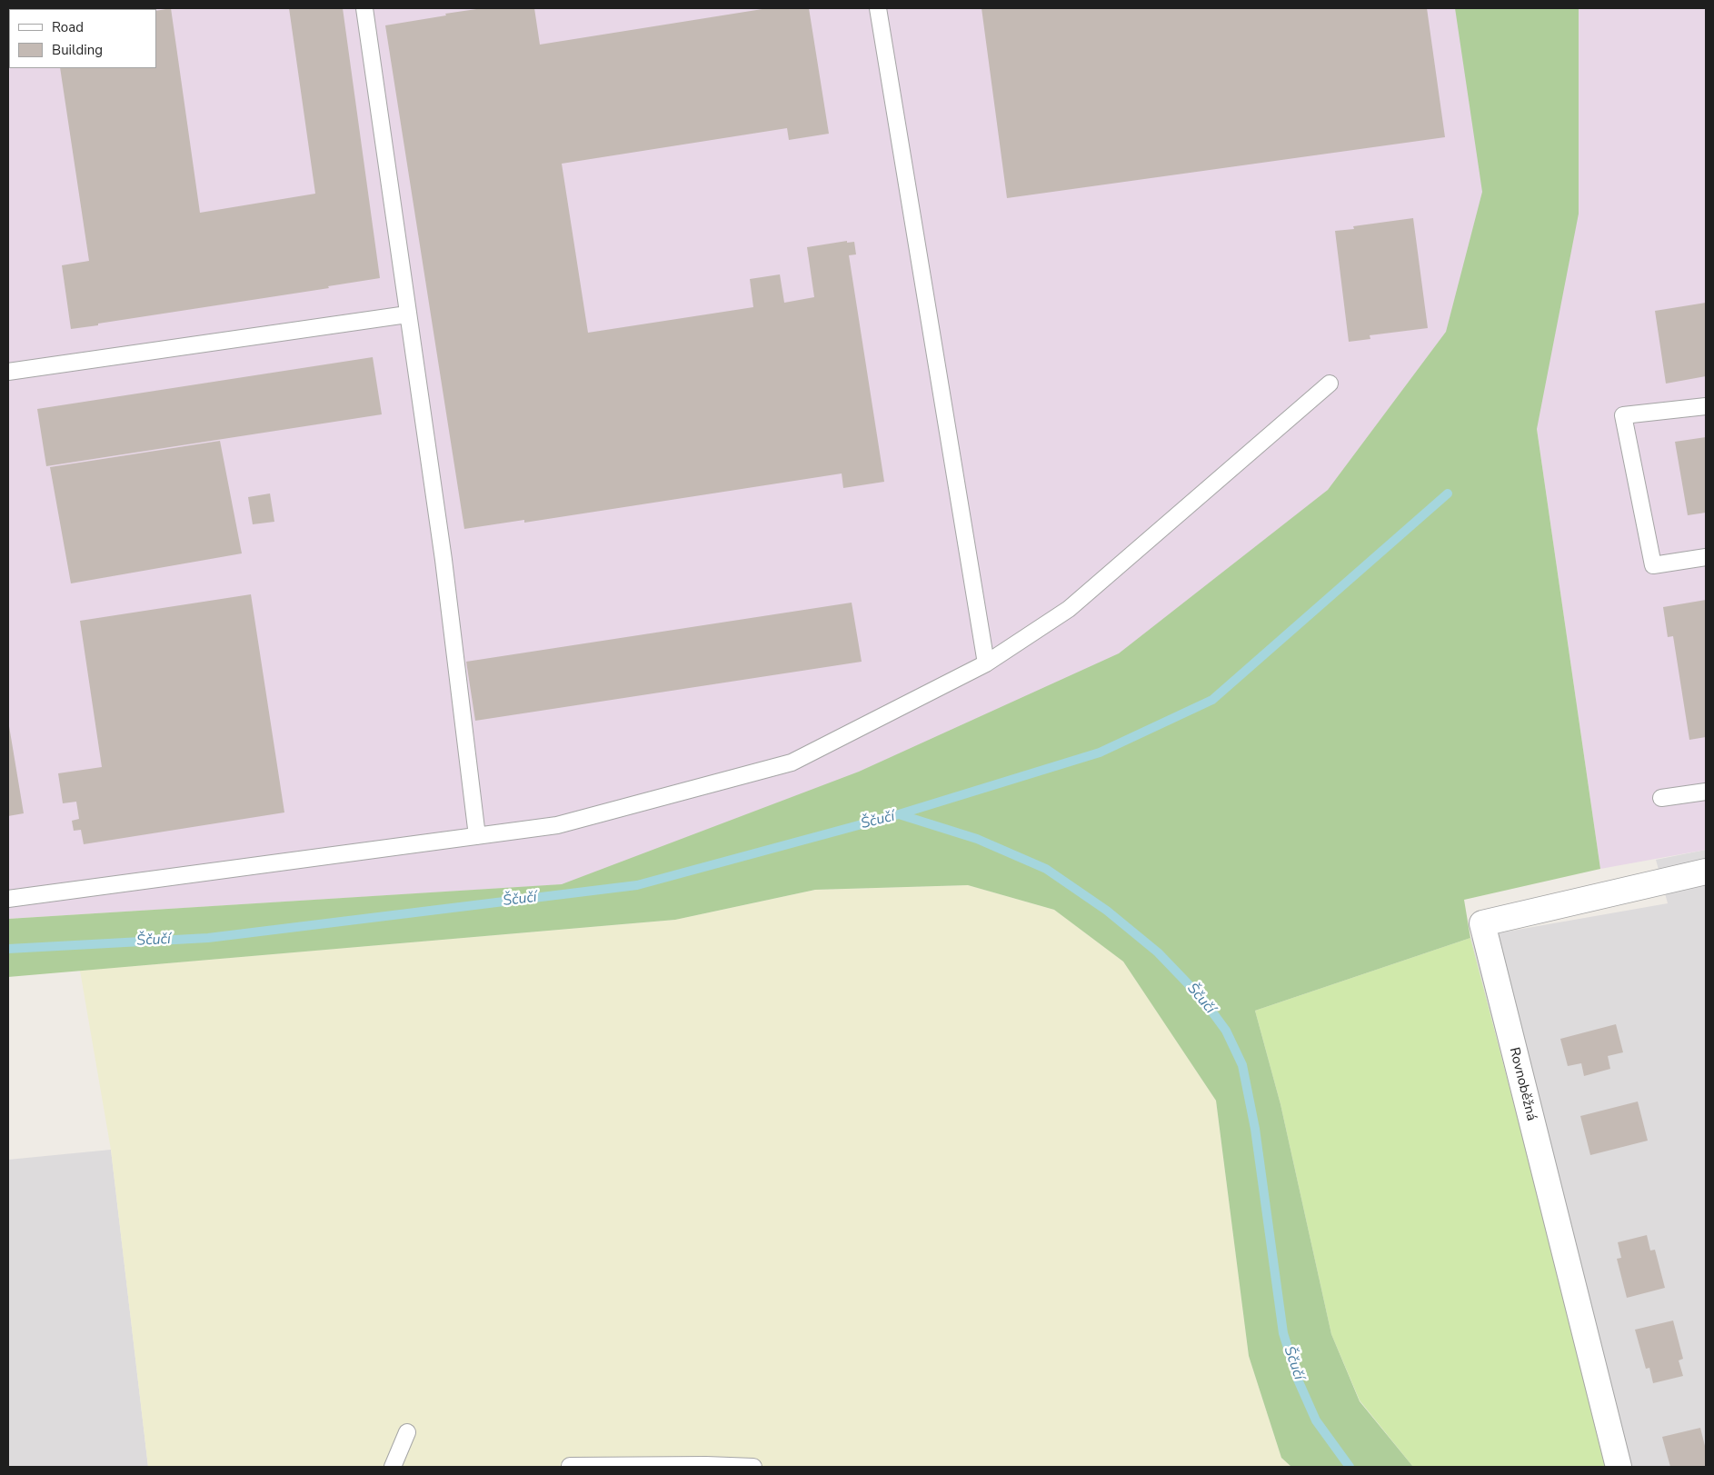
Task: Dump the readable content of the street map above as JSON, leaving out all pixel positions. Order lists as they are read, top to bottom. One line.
{"streets":{"street":["Rovnoběžná"]},"water":["Ščučí"],"legend":["Road","Building"]}
